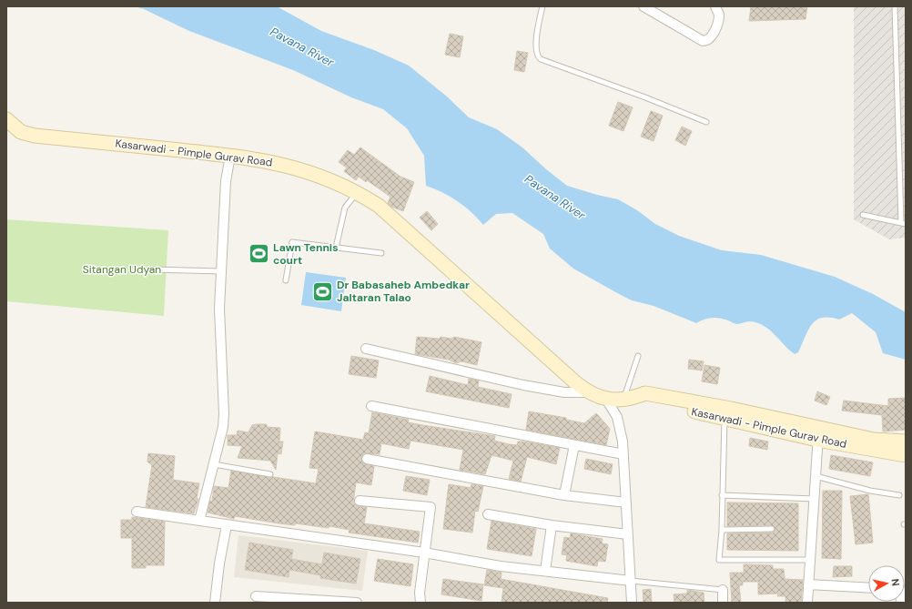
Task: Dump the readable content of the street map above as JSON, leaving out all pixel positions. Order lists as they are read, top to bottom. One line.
{"streets":{"street":["Kasarwadi - Pimple Gurav Road"]},"water":["Pavana River"],"parks":["Sitangan Udyan"],"places":{"sports":["Lawn Tennis court","Dr Babasaheb Ambedkar Jaltaran Talao"]},"north":"right"}
